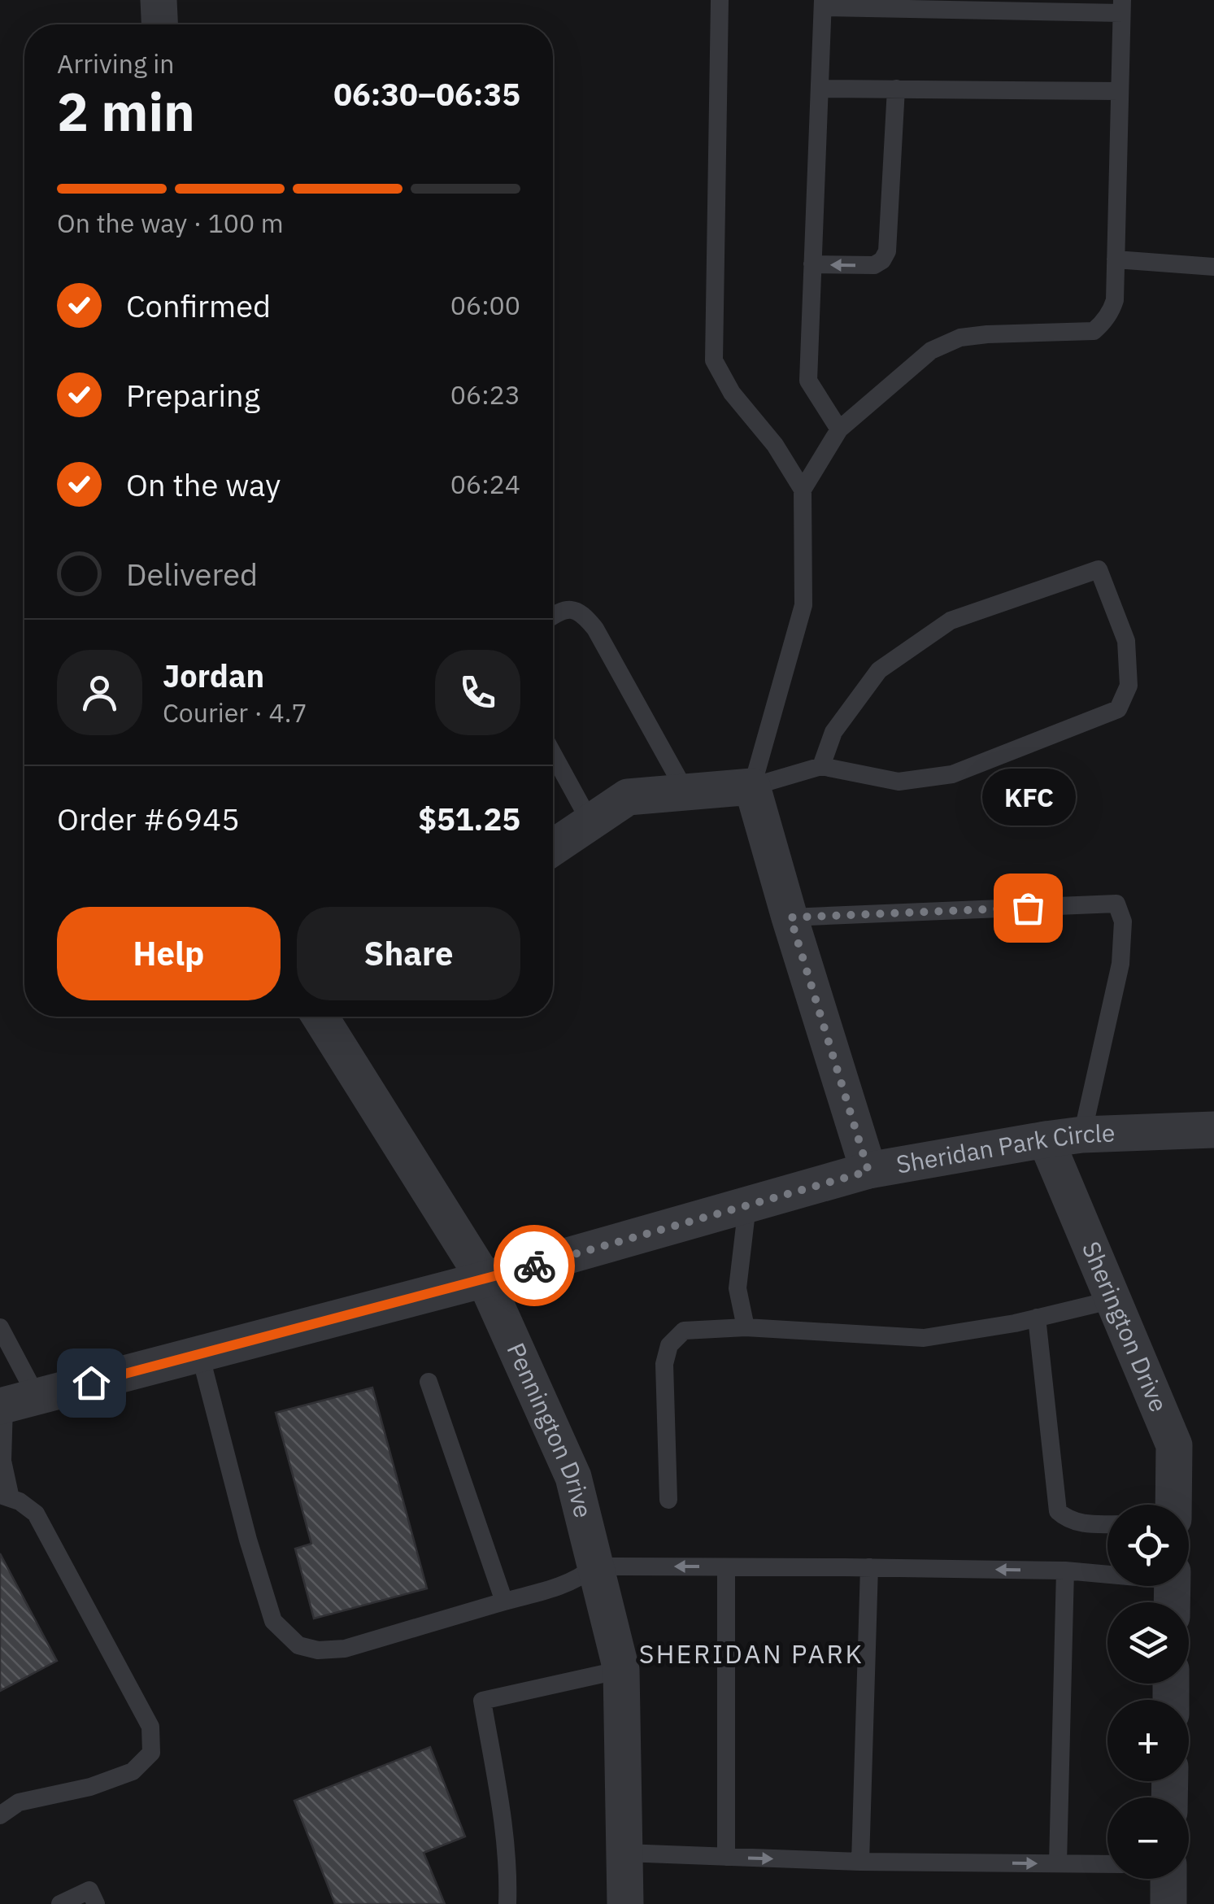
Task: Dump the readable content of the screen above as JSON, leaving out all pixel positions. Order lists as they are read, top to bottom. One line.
{"streets":{"street":["Sheridan Park Circle","Sherington Drive","Pennington Drive"]},"crossings":[["Sheridan Park Circle","Sherington Drive"],["Sheridan Park Circle","Pennington Drive"]],"districts":["SHERIDAN PARK"],"places":["KFC"],"page":{"heading":["2 min","Arriving in","06:30–06:35"],"panel":["Jordan","Courier · 4.7","Order #6945","$51.25"],"bar":"On the way · 100 m","list":[["Confirmed","06:00"],["Preparing","06:23"],["On the way","06:24"],"Delivered"],"bubble":"KFC","buttons":["Help","Share"],"map_buttons":["+","−"]}}
